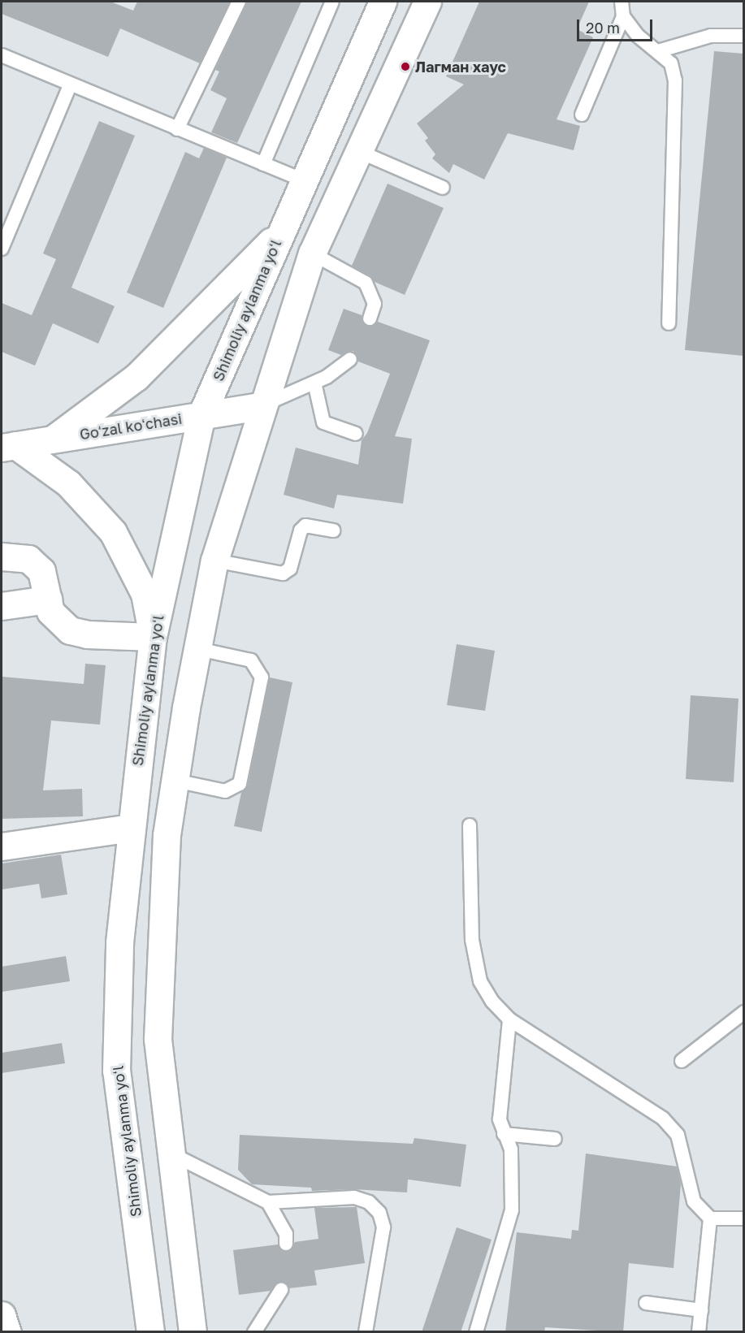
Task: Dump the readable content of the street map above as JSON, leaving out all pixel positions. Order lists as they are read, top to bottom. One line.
{"streets":{"main road":["Shimoliy aylanma yoʻl","Goʻzal koʻchasi"]},"crossings":[["Shimoliy aylanma yoʻl","Goʻzal koʻchasi"]],"places":["Лагман хаус"],"scale_bar":"20 m"}
